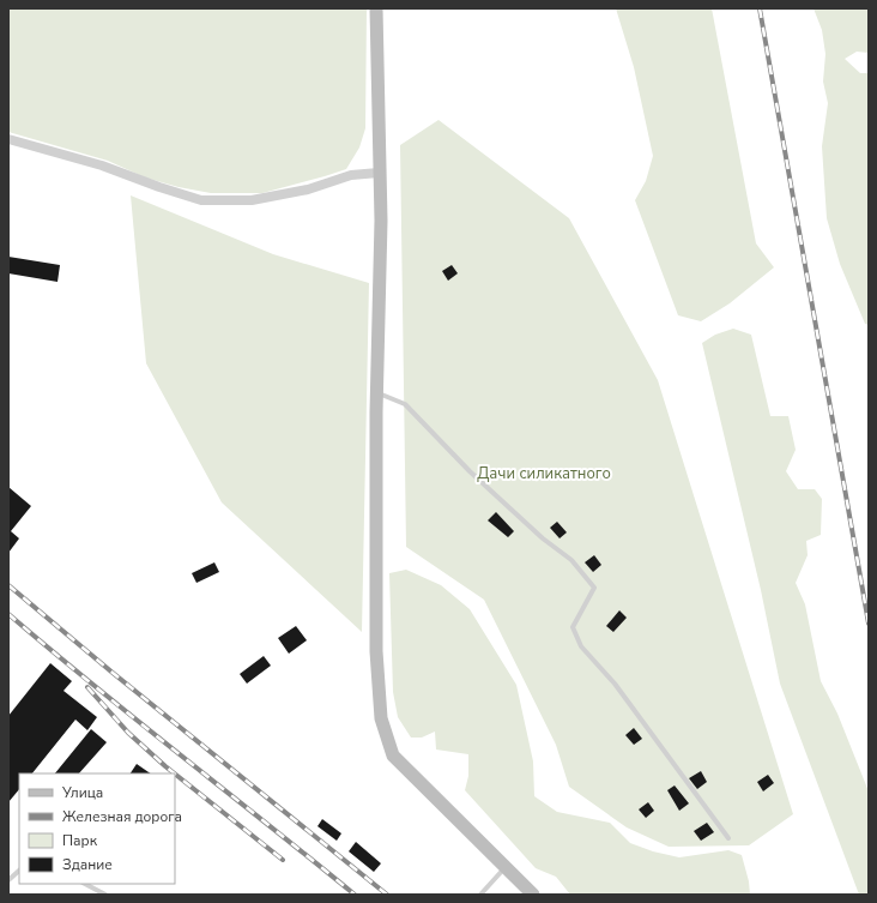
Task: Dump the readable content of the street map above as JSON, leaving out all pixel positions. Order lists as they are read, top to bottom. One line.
{"parks":["Дачи силикатного"],"legend":["Улица","Железная дорога","Парк","Здание"]}
